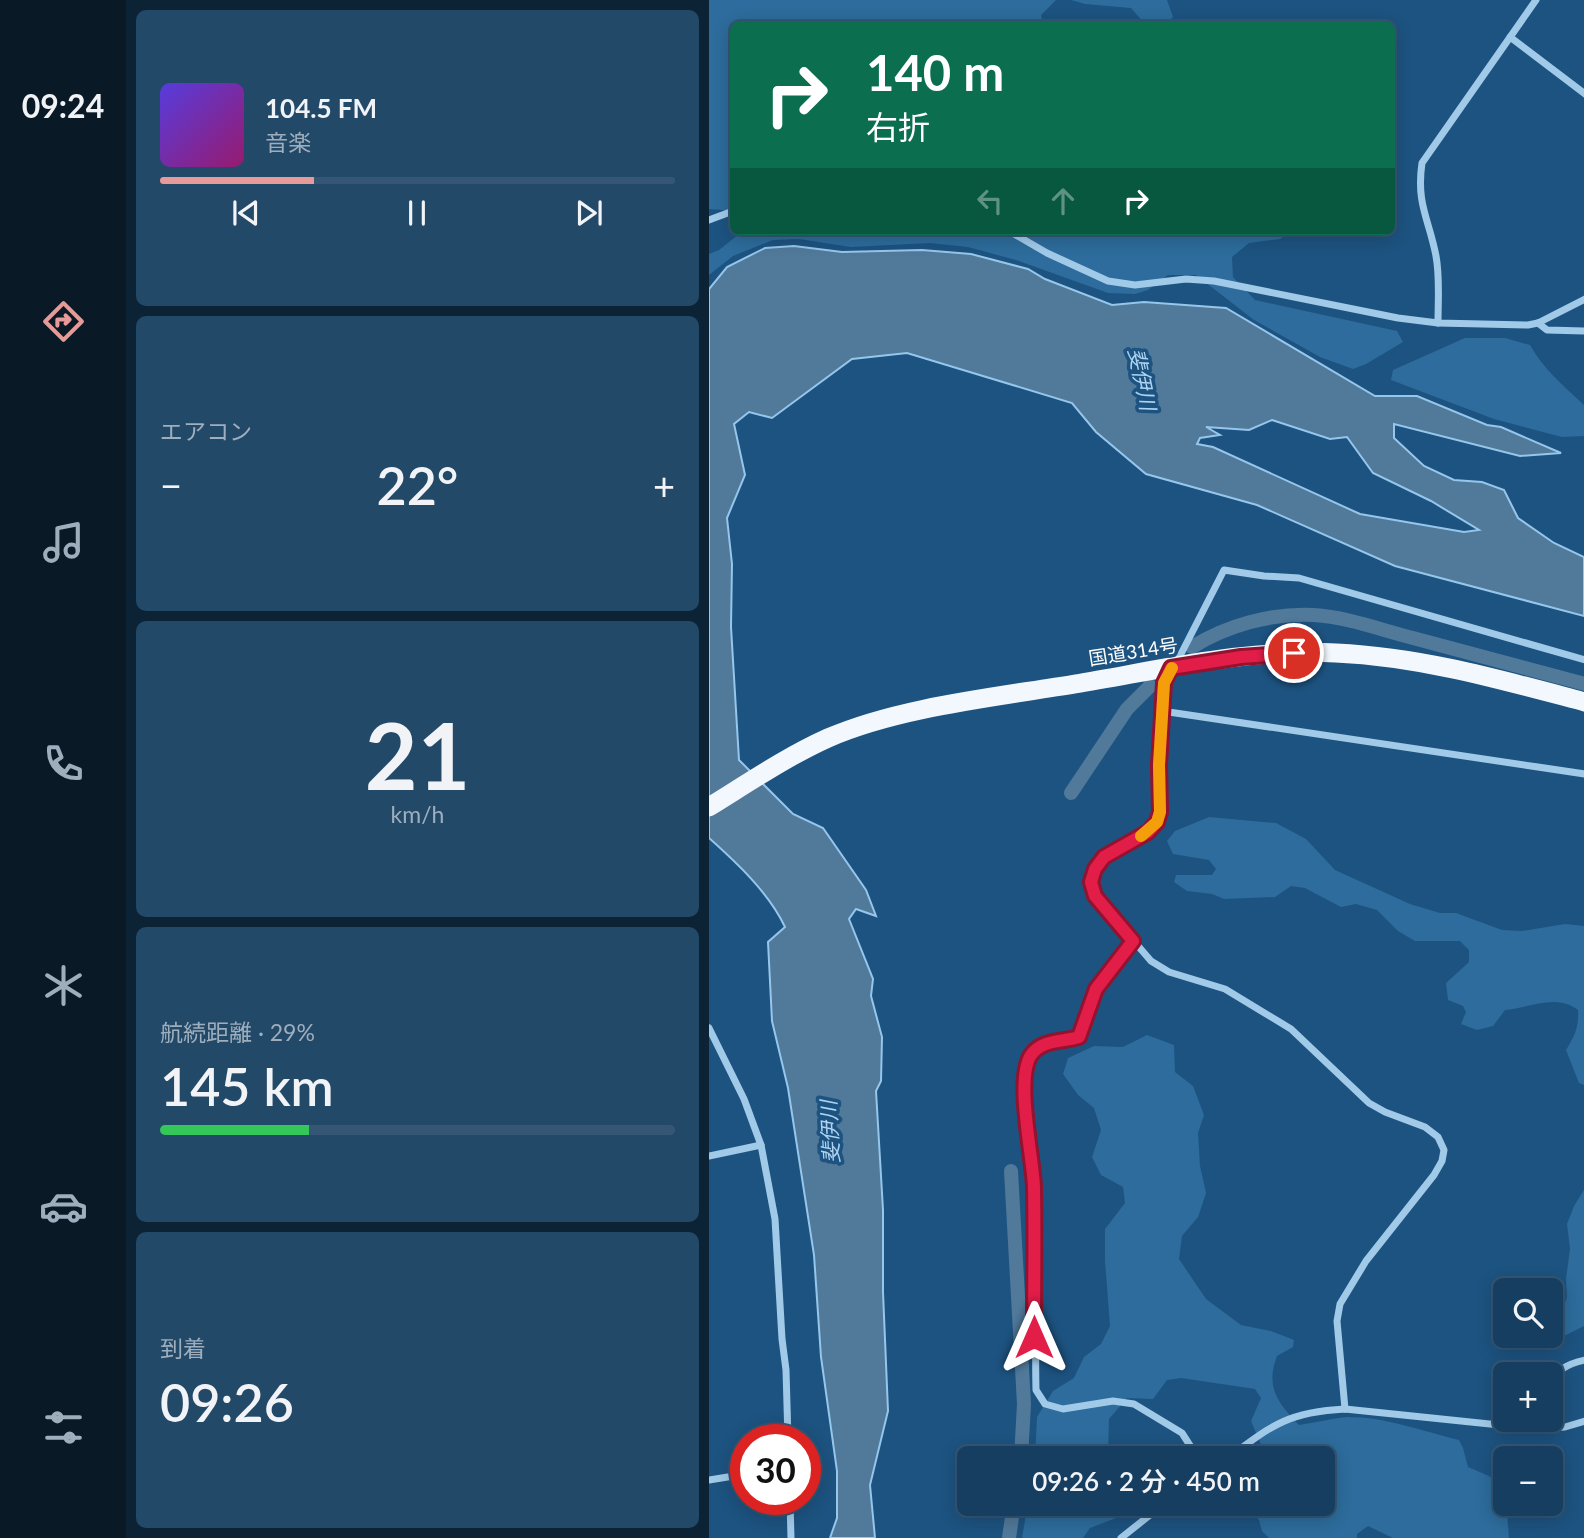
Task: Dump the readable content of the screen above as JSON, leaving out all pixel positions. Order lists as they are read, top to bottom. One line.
{"streets":{"highway":["国道314号"]},"water":["斐伊川"],"page":{"tabs":"09:24","turn":["140 m","右折"],"song":["104.5 FM","音楽"],"tile":["エアコン",["21","km/h"],["航続距離 · 29%","145 km"],["到着","09:26"]],"heat":["−","22°","+"],"map_buttons":["+","−"],"limit":"30","trip":"09:26 · 2 分 · 450 m"}}
